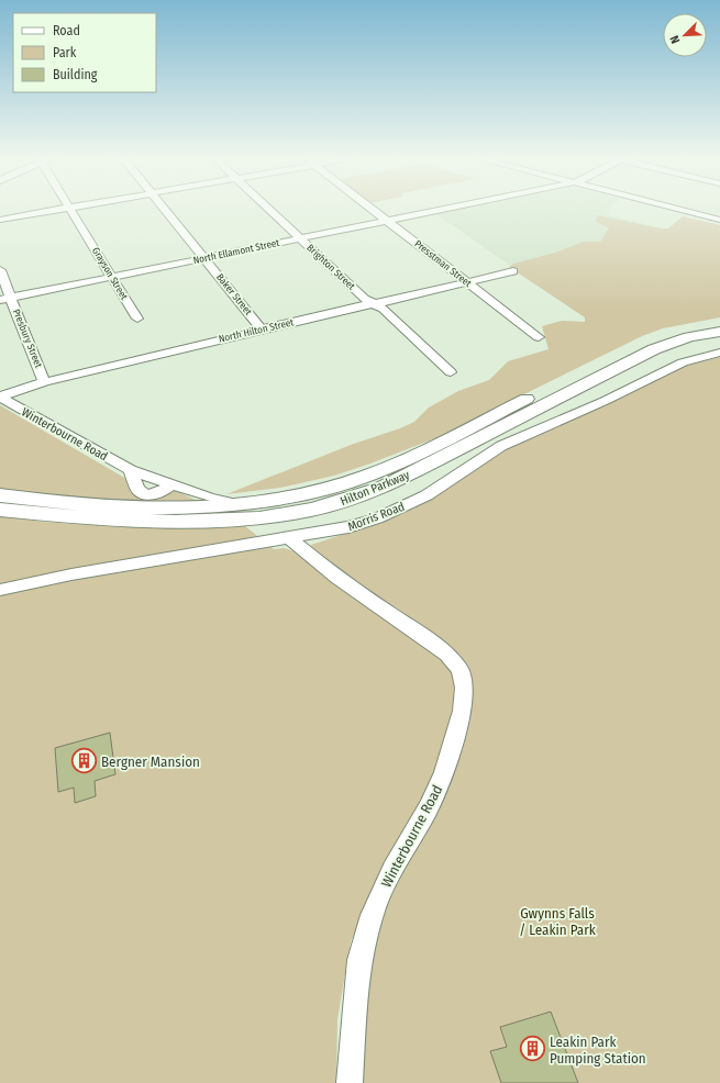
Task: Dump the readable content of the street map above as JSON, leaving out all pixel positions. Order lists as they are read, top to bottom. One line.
{"streets":{"main road":["Hilton Parkway"],"street":["North Ellamont Street","Presstman Street","Brighton Street","Grayson Street","Baker Street","North Hilton Street","Presbury Street","Winterbourne Road","Morris Road"]},"crossings":[["North Ellamont Street","Presstman Street"],["North Ellamont Street","Brighton Street"],["North Ellamont Street","Grayson Street"],["North Ellamont Street","Baker Street"],["North Ellamont Street","Presbury Street"],["Presstman Street","North Hilton Street"],["Brighton Street","North Hilton Street"],["Baker Street","North Hilton Street"],["North Hilton Street","Presbury Street"],["North Hilton Street","Winterbourne Road"],["Winterbourne Road","Hilton Parkway"],["Winterbourne Road","Morris Road"]],"parks":["Gwynns Falls / Leakin Park"],"places":{"building":["Bergner Mansion","Leakin Park Pumping Station"]},"legend":["Road","Park","Building"],"north":"bottom left"}
